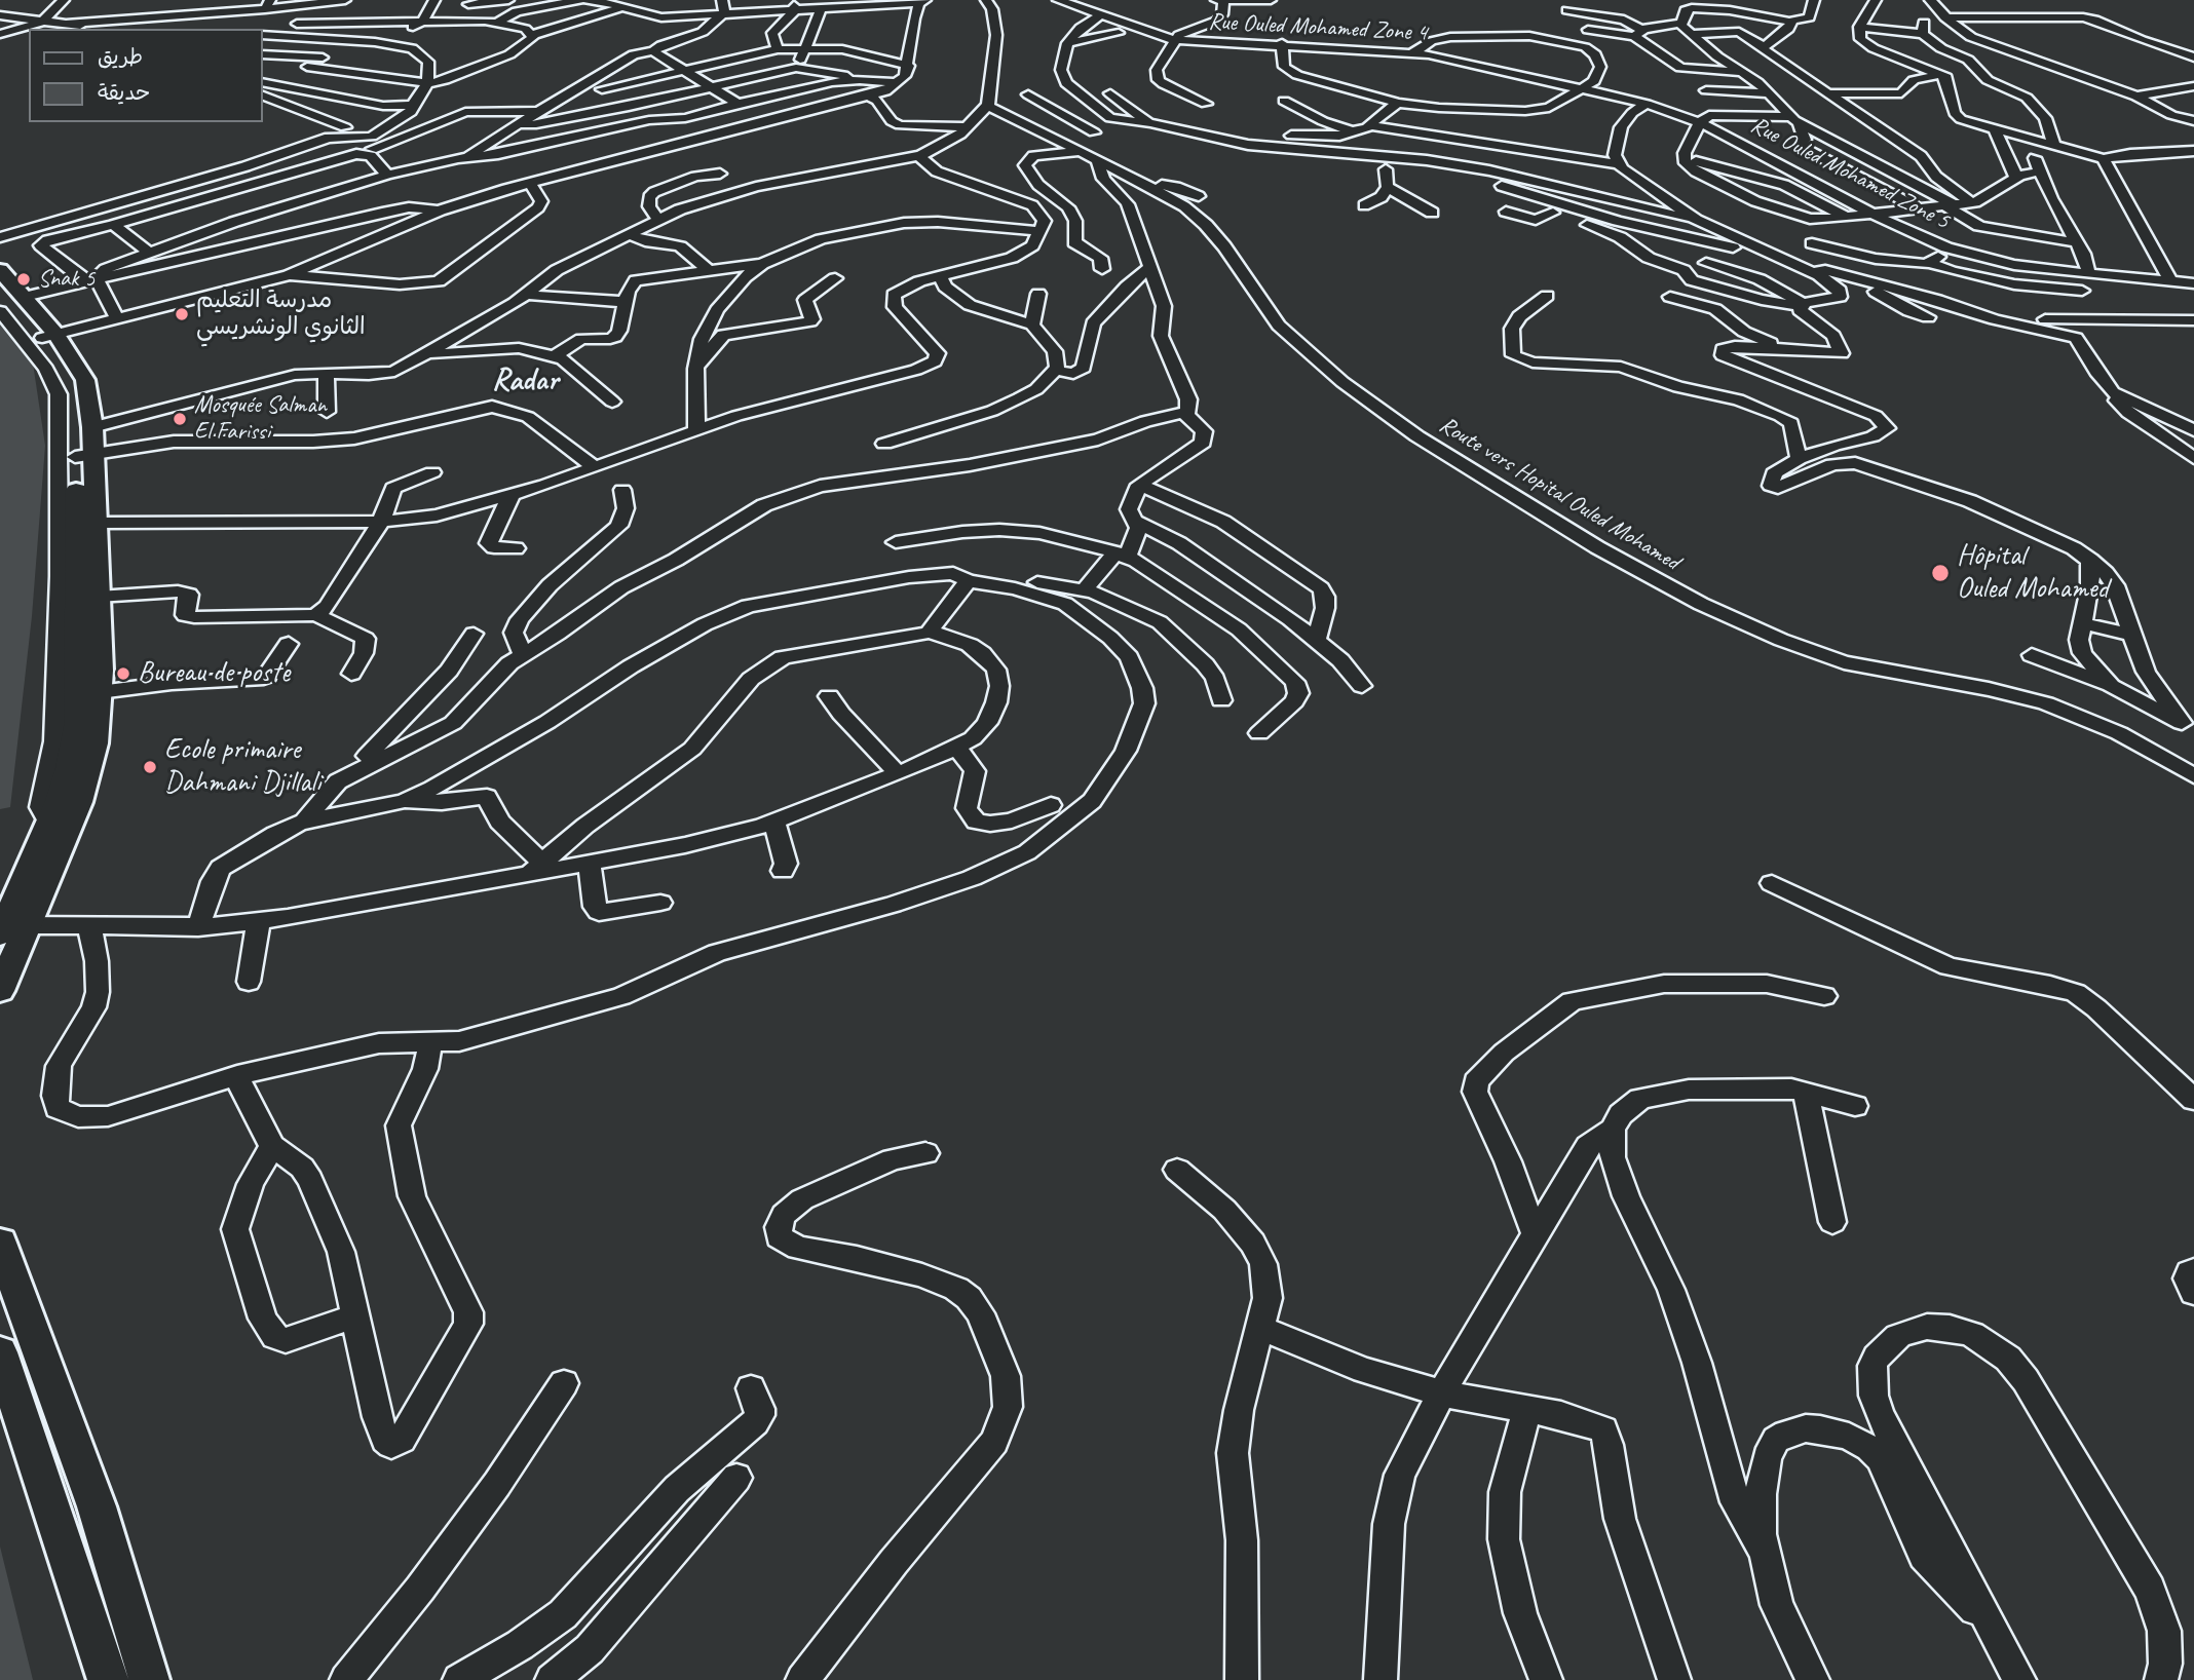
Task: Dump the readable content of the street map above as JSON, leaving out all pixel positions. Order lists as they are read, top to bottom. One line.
{"streets":{"street":["Rue Ouled Mohamed Zone 4","Rue Ouled Mohamed Zone 5","Route vers Hopital Ouled Mohamed"]},"crossings":[["Rue Ouled Mohamed Zone 4","Rue Ouled Mohamed Zone 5"]],"districts":["Radar"],"places":["Snak 5","مدرسة التعليم الثانوي الونشريسي","Mosquée Salman El Farissi","Hôpital Ouled Mohamed","Bureau de poste","Ecole primaire Dahmani Djillali"],"legend":["طريق","حديقة"]}
